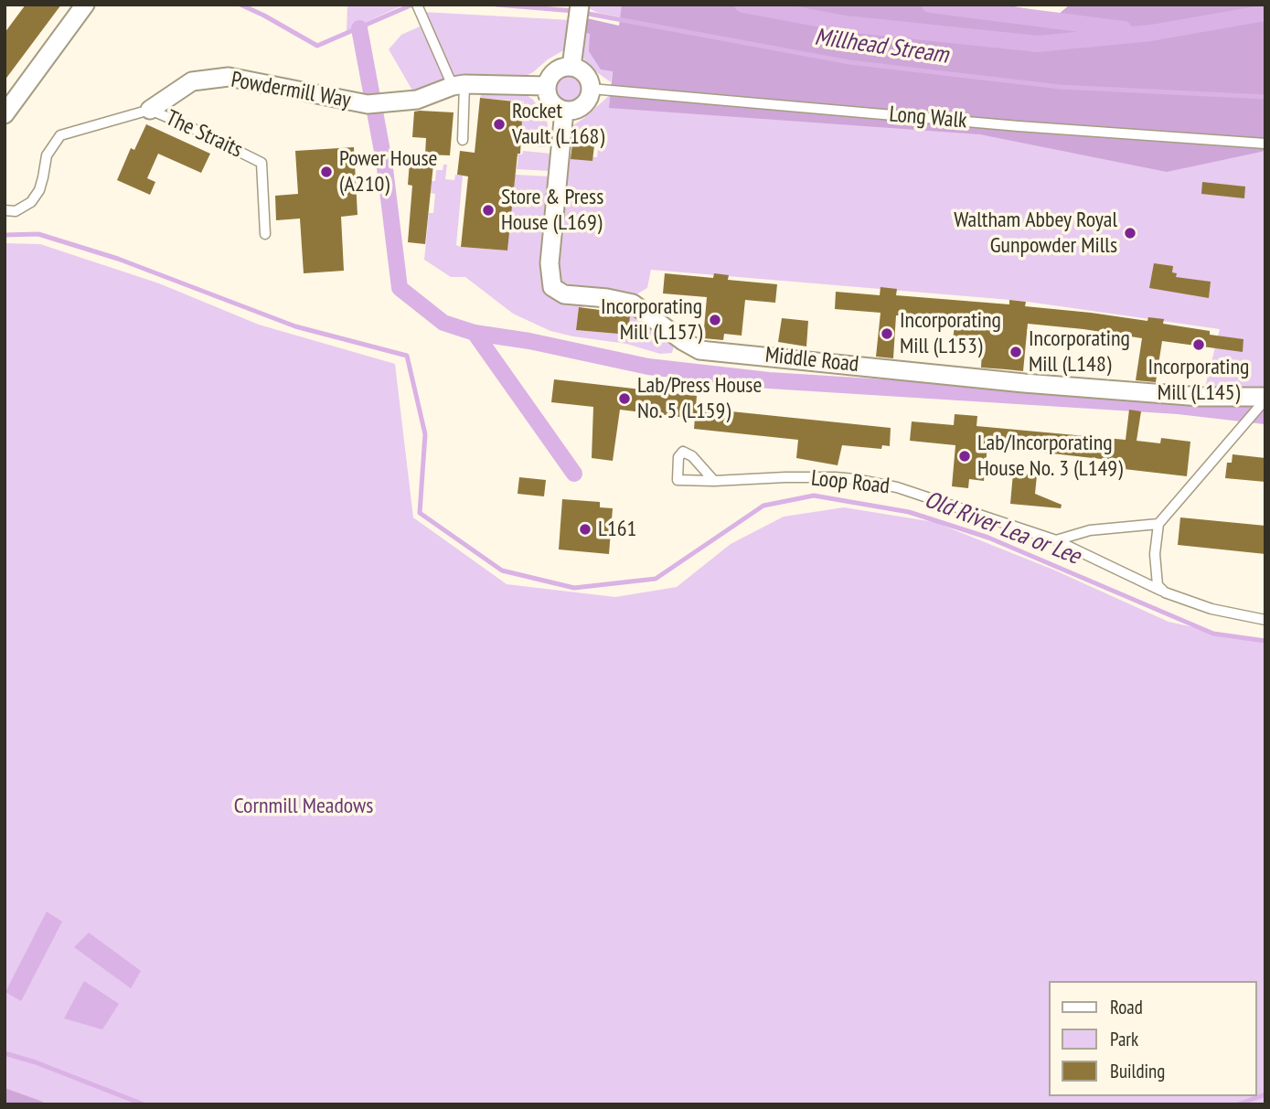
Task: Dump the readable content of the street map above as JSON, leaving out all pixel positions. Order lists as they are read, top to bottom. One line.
{"streets":{"street":["Powdermill Way","Middle Road"],"lane":["Long Walk","The Straits","Loop Road"]},"crossings":[["Powdermill Way","Long Walk"],["Powdermill Way","The Straits"],["Powdermill Way","Middle Road"],["Long Walk","Middle Road"]],"water":["Millhead Stream","Old River Lea or Lee"],"parks":["Cornmill Meadows"],"places":["Rocket Vault (L168)","Power House (A210)","Store & Press House (L169)","Waltham Abbey Royal Gunpowder Mills","Incorporating Mill (L157)","Incorporating Mill (L153)","Incorporating Mill (L145)","Incorporating Mill (L148)","Lab/Press House No. 5 (L159)","Lab/Incorporating House No. 3 (L149)","L161"],"legend":["Road","Park","Building"]}
